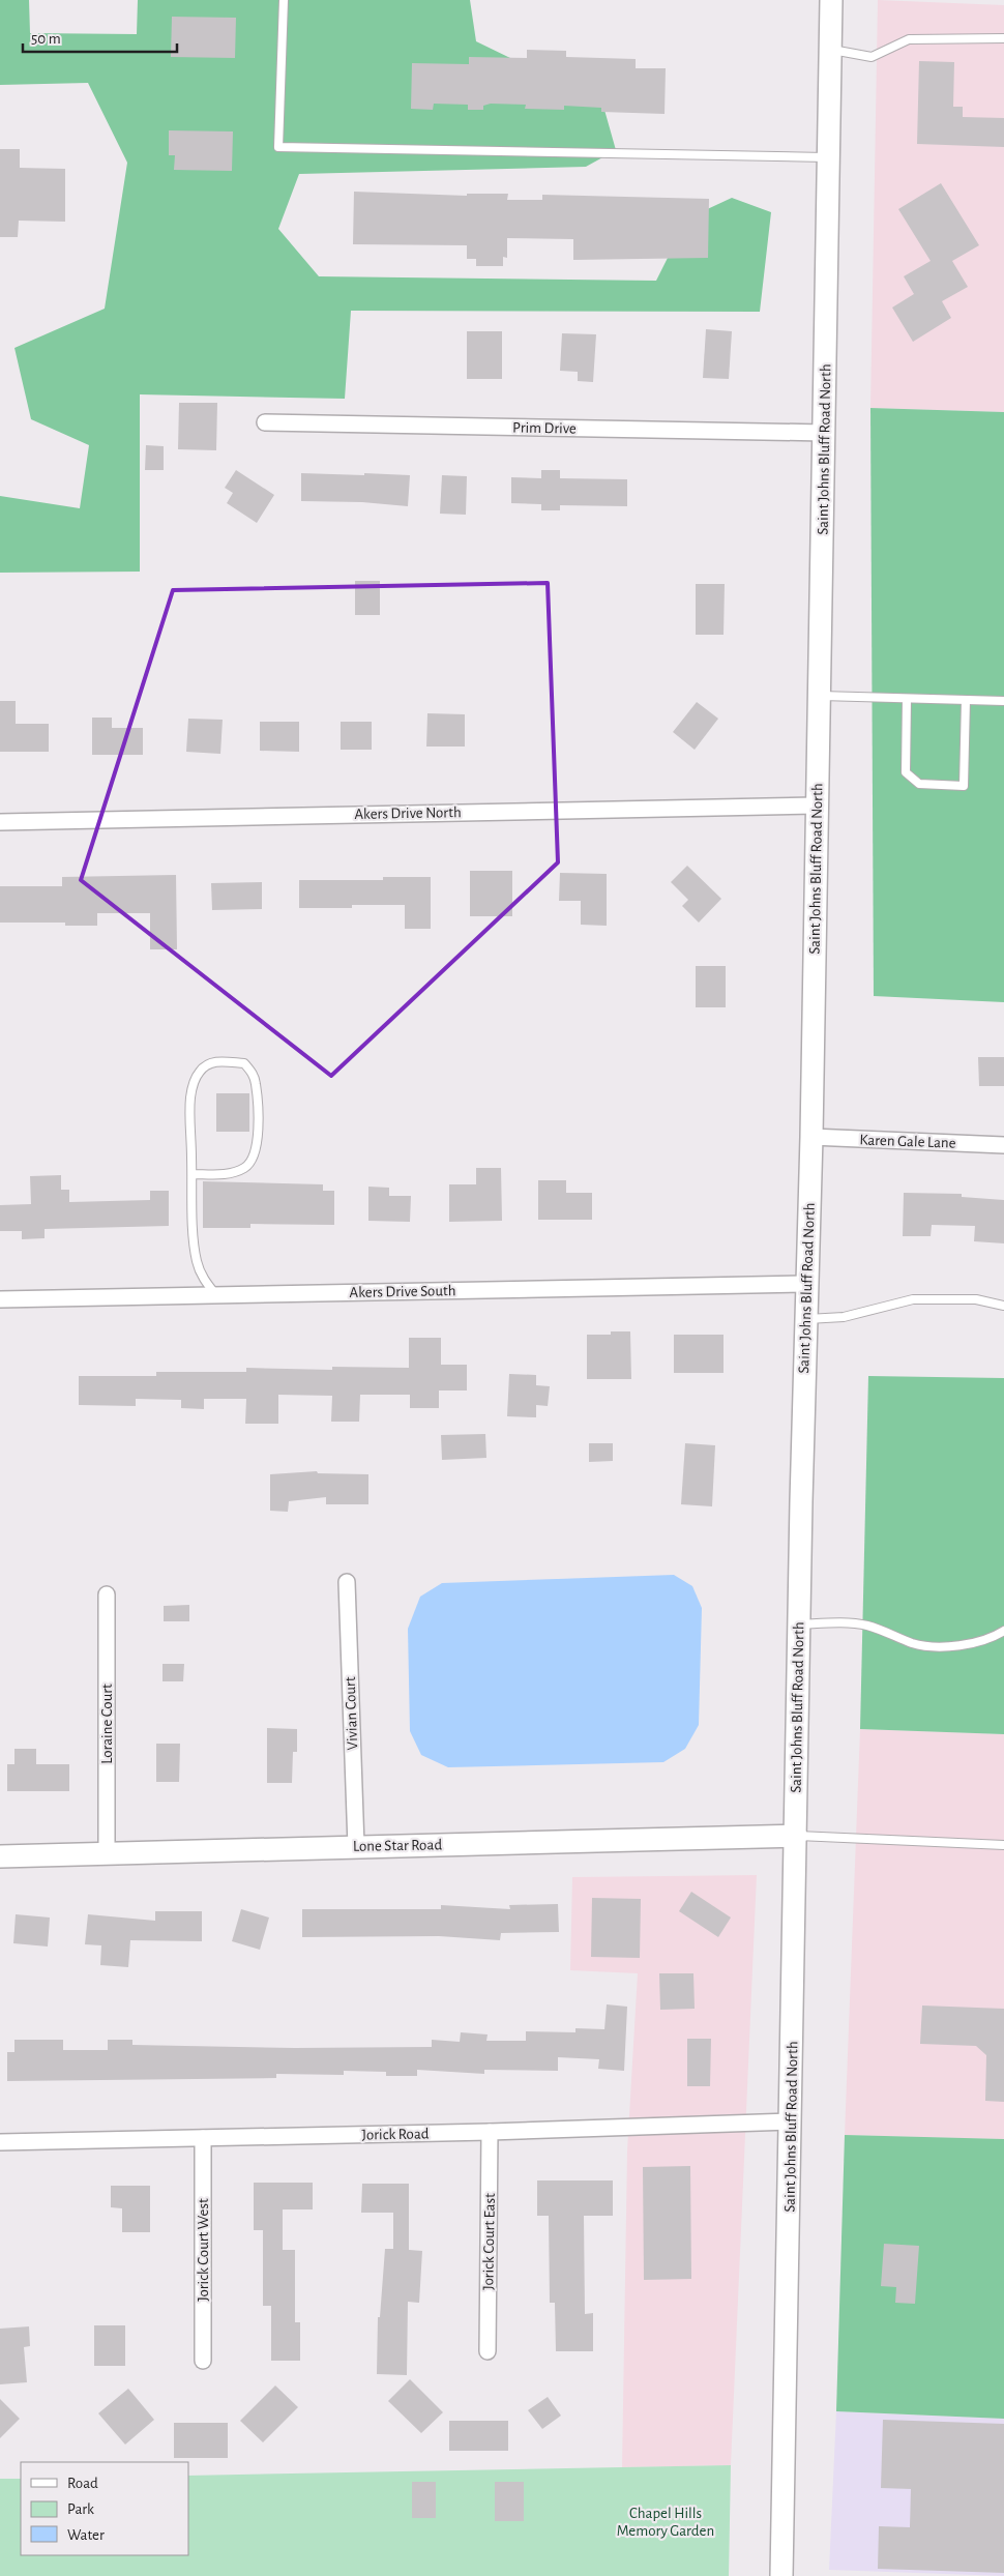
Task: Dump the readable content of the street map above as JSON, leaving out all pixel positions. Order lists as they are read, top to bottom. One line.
{"streets":{"main road":["Saint Johns Bluff Road North","Lone Star Road"],"street":["Prim Drive","Akers Drive North","Karen Gale Lane","Akers Drive South","Vivian Court","Loraine Court","Jorick Road","Jorick Court East","Jorick Court West"]},"crossings":[["Prim Drive","Saint Johns Bluff Road North"],["Saint Johns Bluff Road North","Akers Drive North"],["Saint Johns Bluff Road North","Karen Gale Lane"],["Saint Johns Bluff Road North","Akers Drive South"],["Saint Johns Bluff Road North","Lone Star Road"],["Saint Johns Bluff Road North","Jorick Road"],["Vivian Court","Lone Star Road"],["Loraine Court","Lone Star Road"],["Jorick Road","Jorick Court East"],["Jorick Road","Jorick Court West"]],"parks":["Chapel Hills Memory Garden"],"legend":["Road","Park","Water"],"scale_bar":"50 m"}
